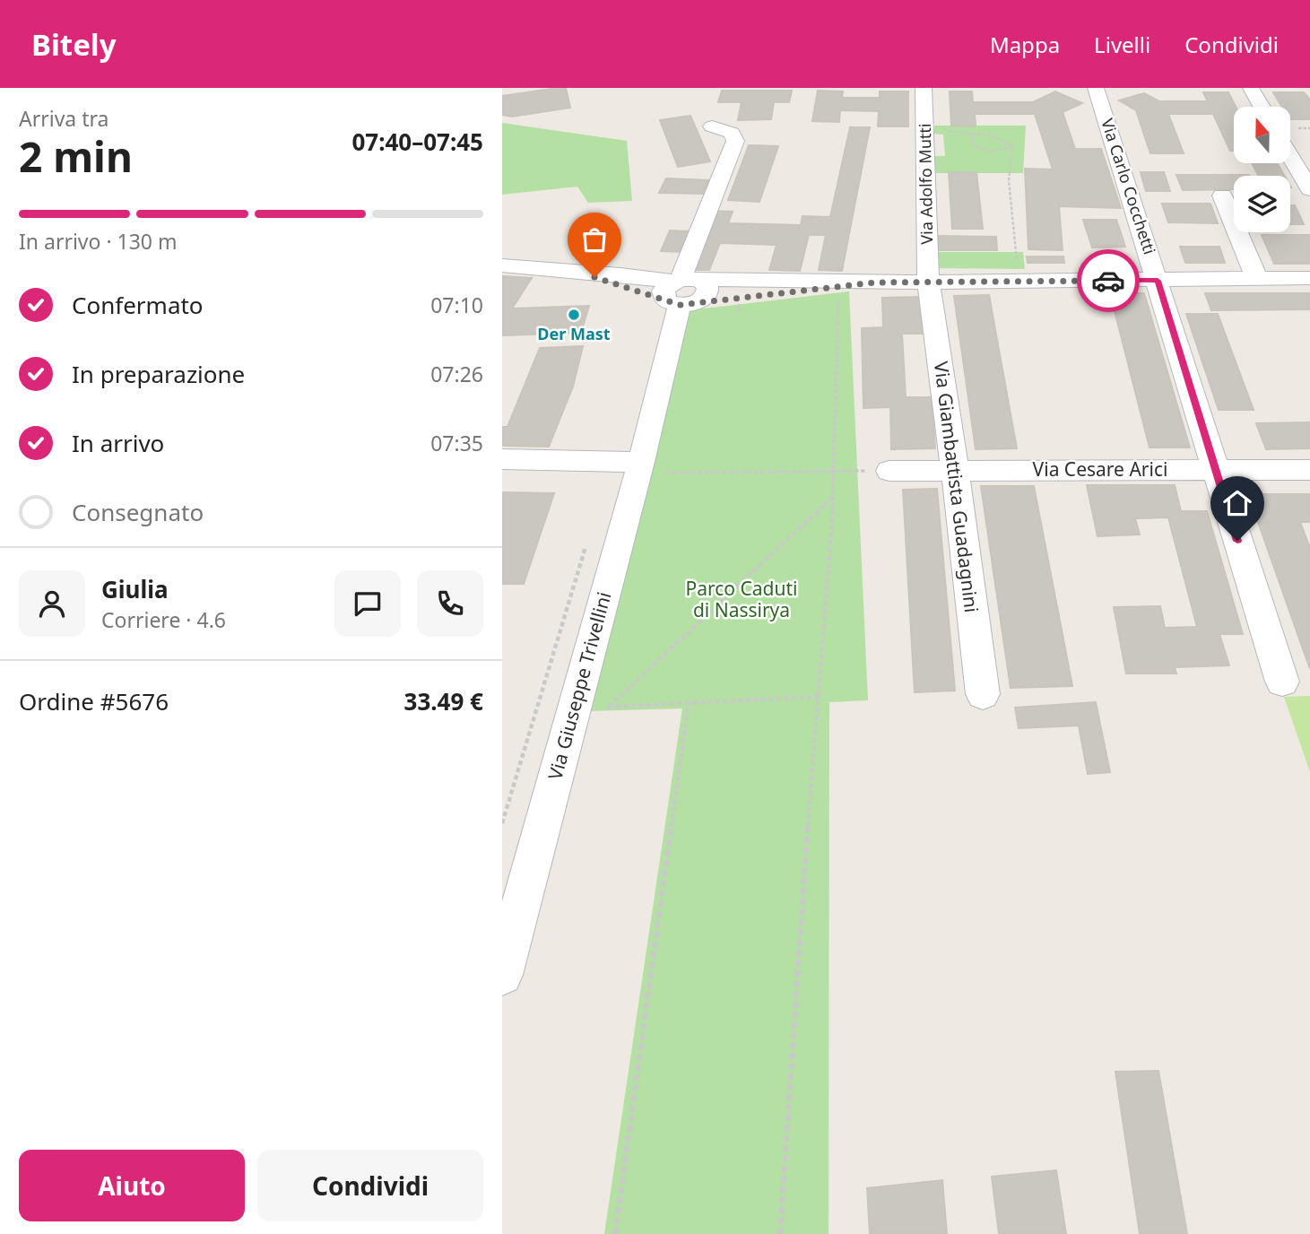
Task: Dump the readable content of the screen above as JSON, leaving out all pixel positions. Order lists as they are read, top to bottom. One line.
{"streets":{"street":["Via Adolfo Mutti","Via Carlo Cocchetti","Via Cesare Arici","Via Giambattista Guadagnini","Via Giuseppe Trivellini"]},"crossings":[["Via Adolfo Mutti","Via Giambattista Guadagnini"],["Via Carlo Cocchetti","Via Cesare Arici"],["Via Cesare Arici","Via Giambattista Guadagnini"]],"parks":["Parco Caduti di Nassirya"],"places":["Der Mast"],"north":"top","page":{"header":"Bitely","nav":["Mappa","Livelli","Condividi"],"heading":["2 min","Arriva tra","07:40–07:45"],"panel":["Giulia","Corriere · 4.6","Ordine #5676","33.49 €"],"bar":"In arrivo · 130 m","list":[["Confermato","07:10"],["In preparazione","07:26"],["In arrivo","07:35"],"Consegnato"],"buttons":["Aiuto","Condividi"]}}
